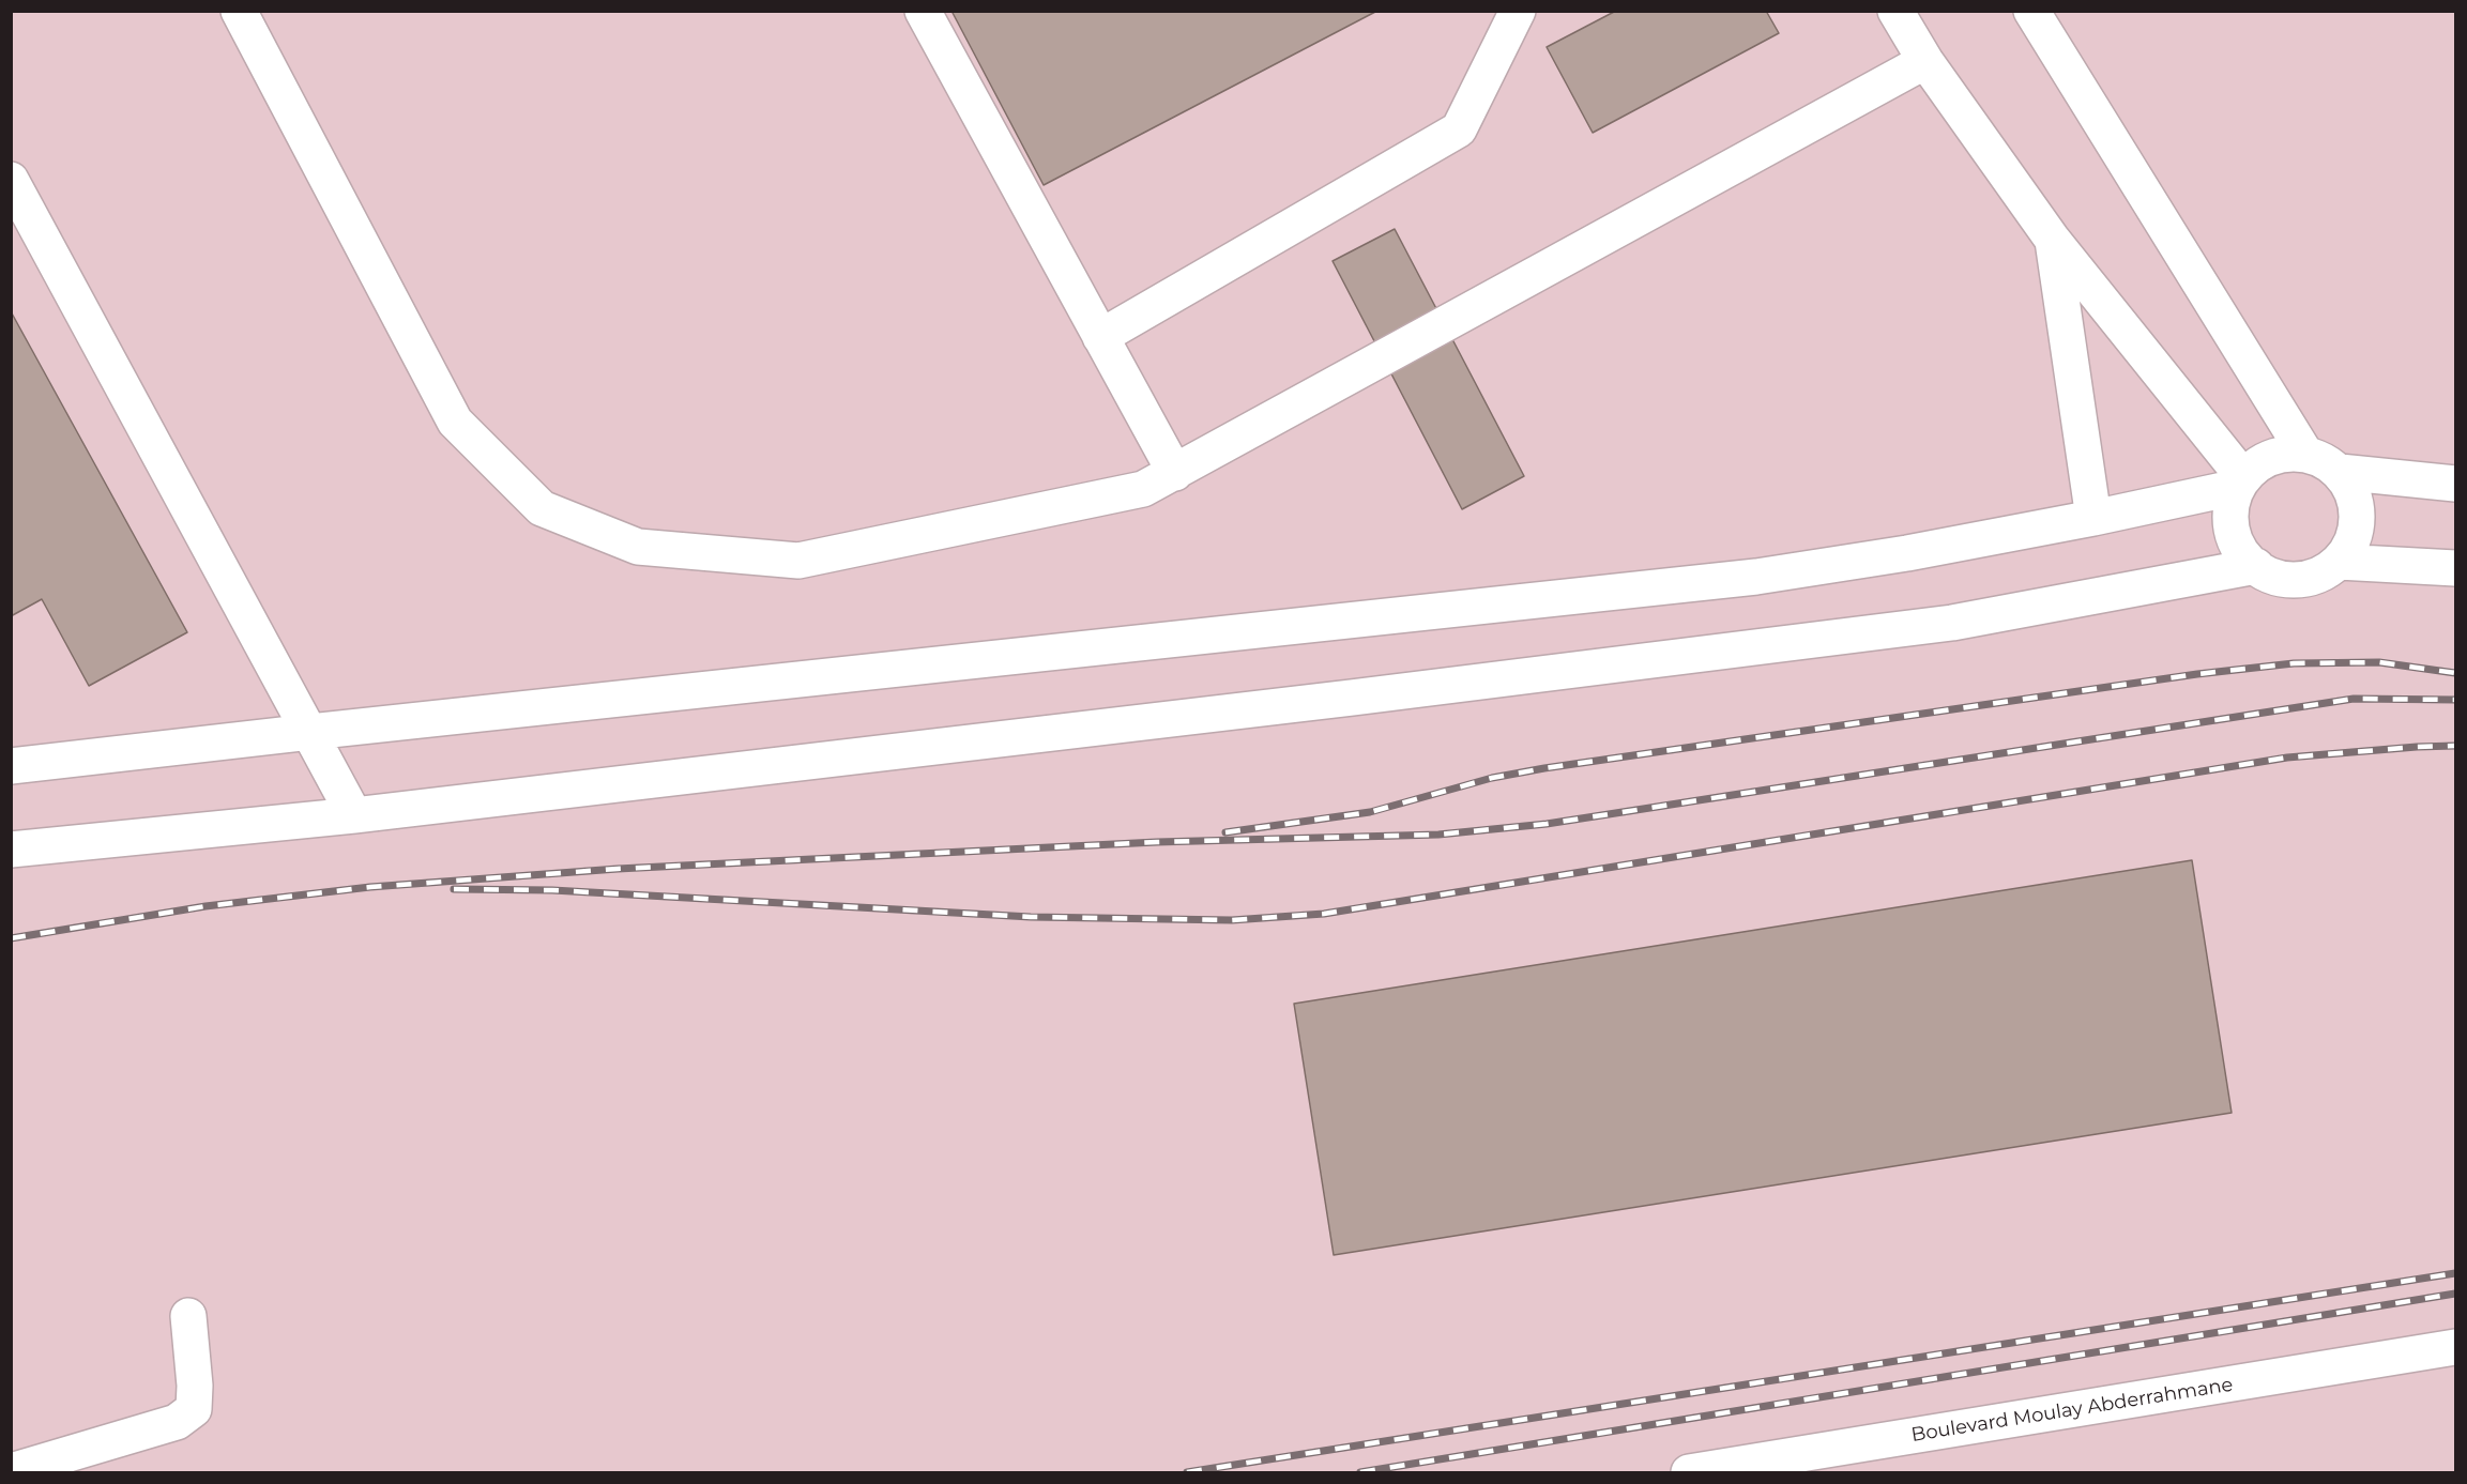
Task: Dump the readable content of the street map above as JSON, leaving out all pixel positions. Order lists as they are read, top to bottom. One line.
{"streets":{"street":["Boulevard Moulay Abderrahmane"]}}
